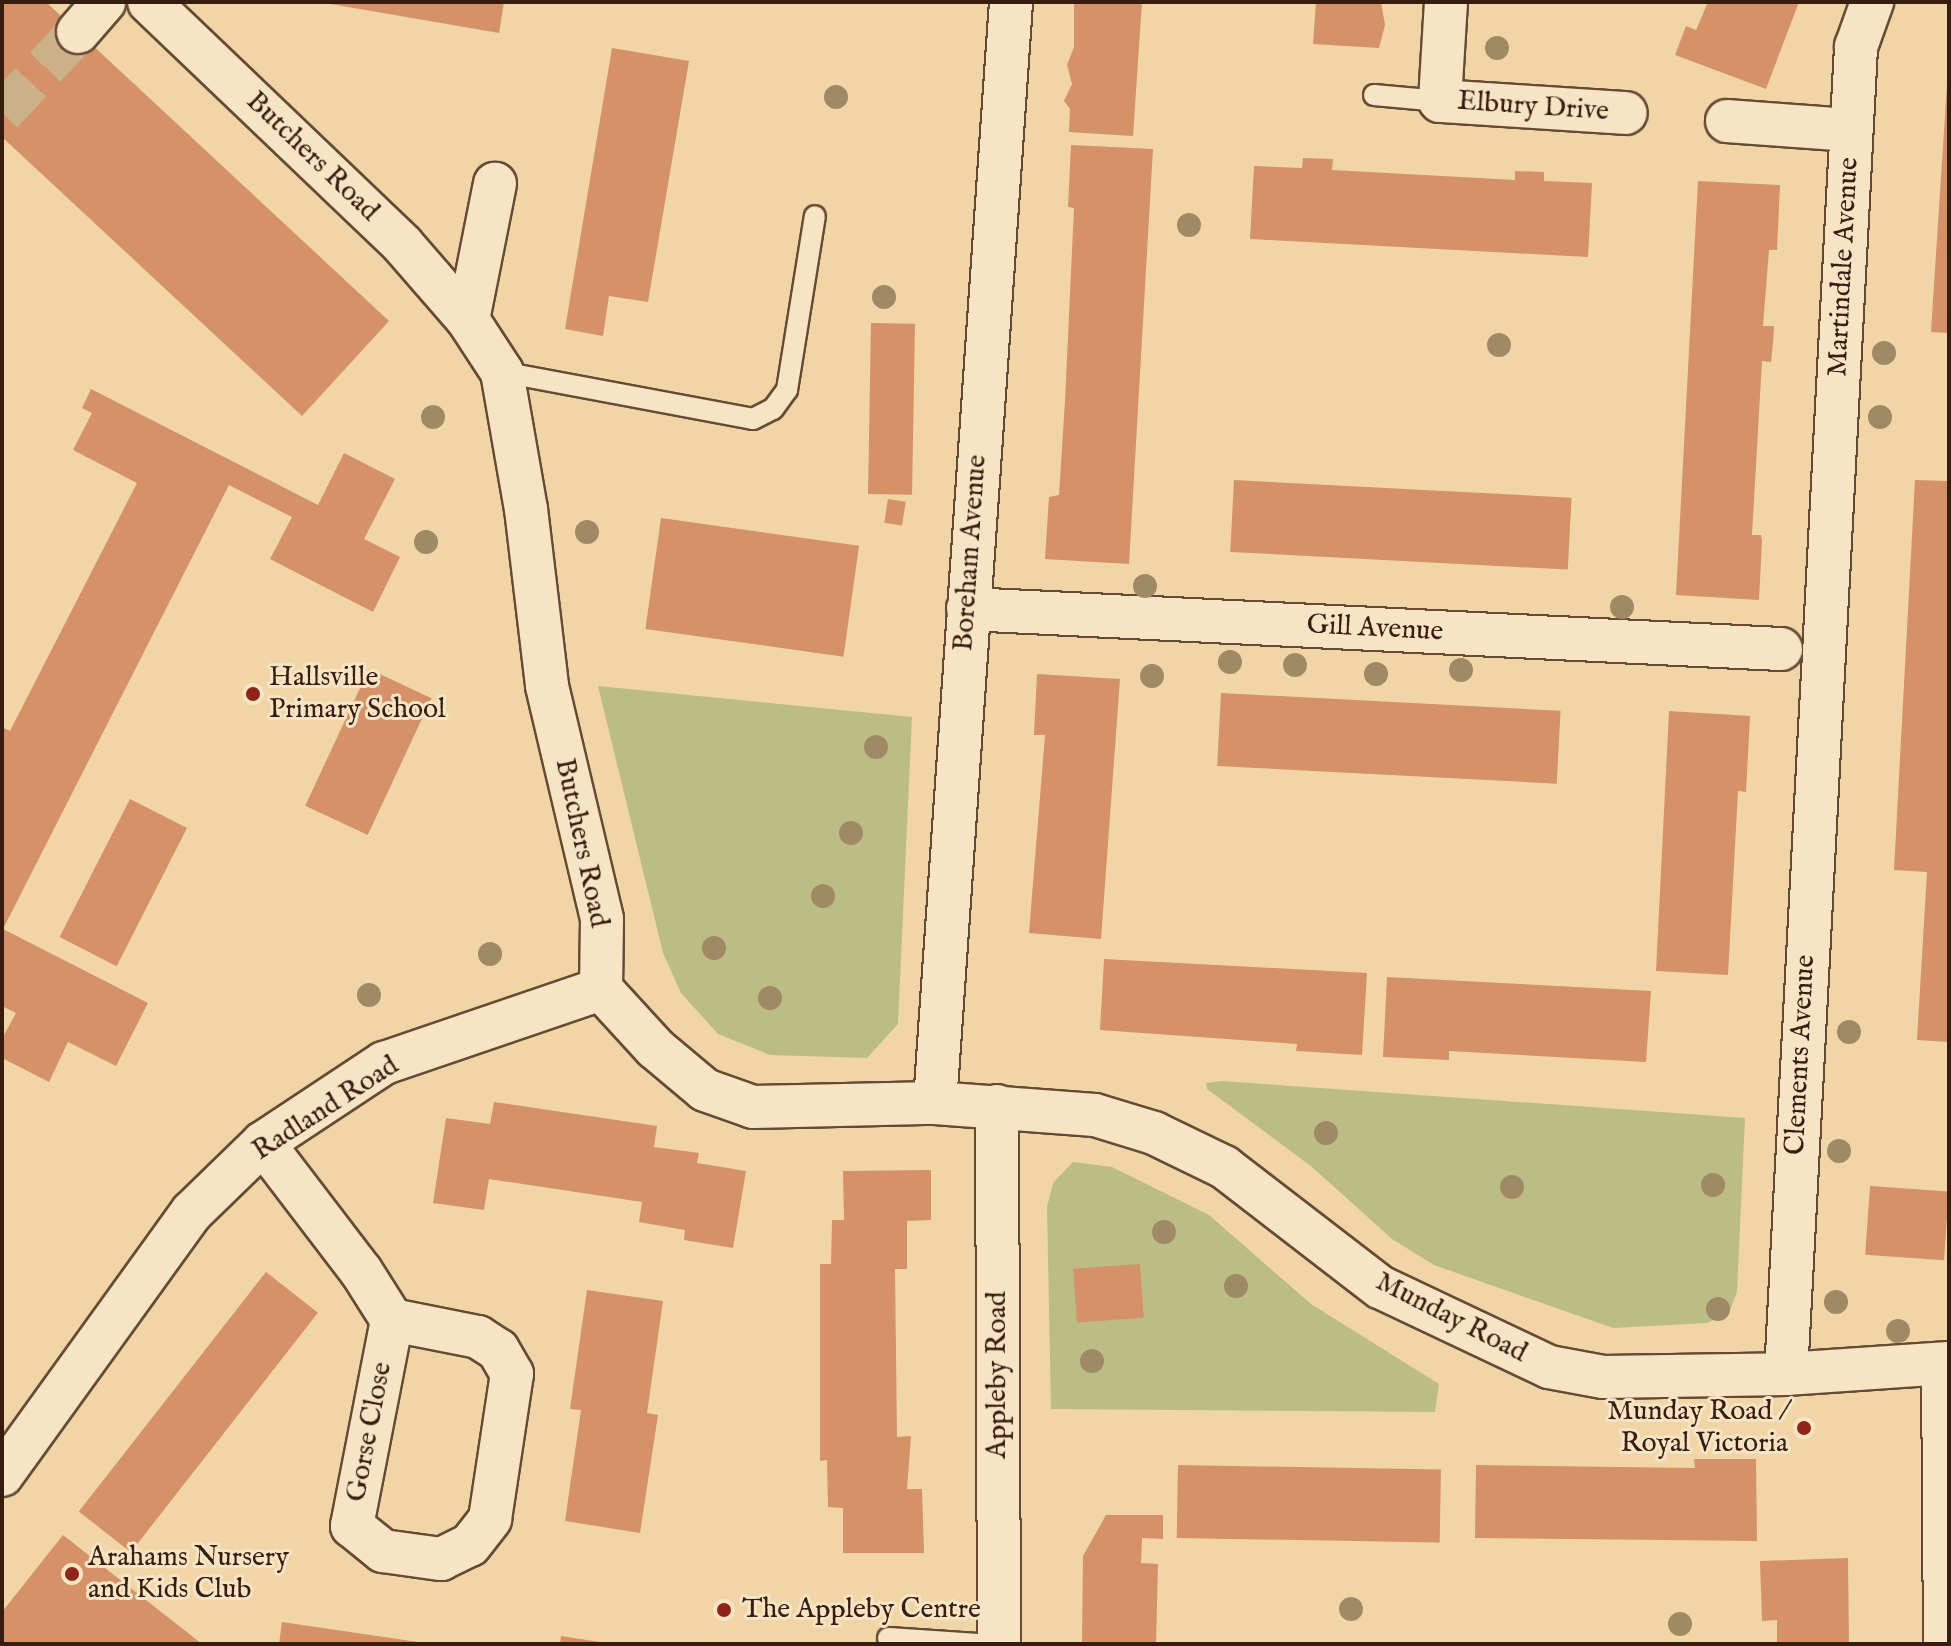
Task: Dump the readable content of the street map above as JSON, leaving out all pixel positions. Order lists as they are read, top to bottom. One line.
{"streets":{"street":["Elbury Drive","Butchers Road","Martindale Avenue","Boreham Avenue","Gill Avenue","Clements Avenue","Radland Road","Munday Road","Appleby Road","Gorse Close"]},"crossings":[["Butchers Road","Radland Road"],["Martindale Avenue","Clements Avenue"],["Boreham Avenue","Gill Avenue"],["Clements Avenue","Munday Road"],["Munday Road","Appleby Road"]],"places":["Hallsville Primary School","Munday Road / Royal Victoria","Arahams Nursery and Kids Club","The Appleby Centre"]}
